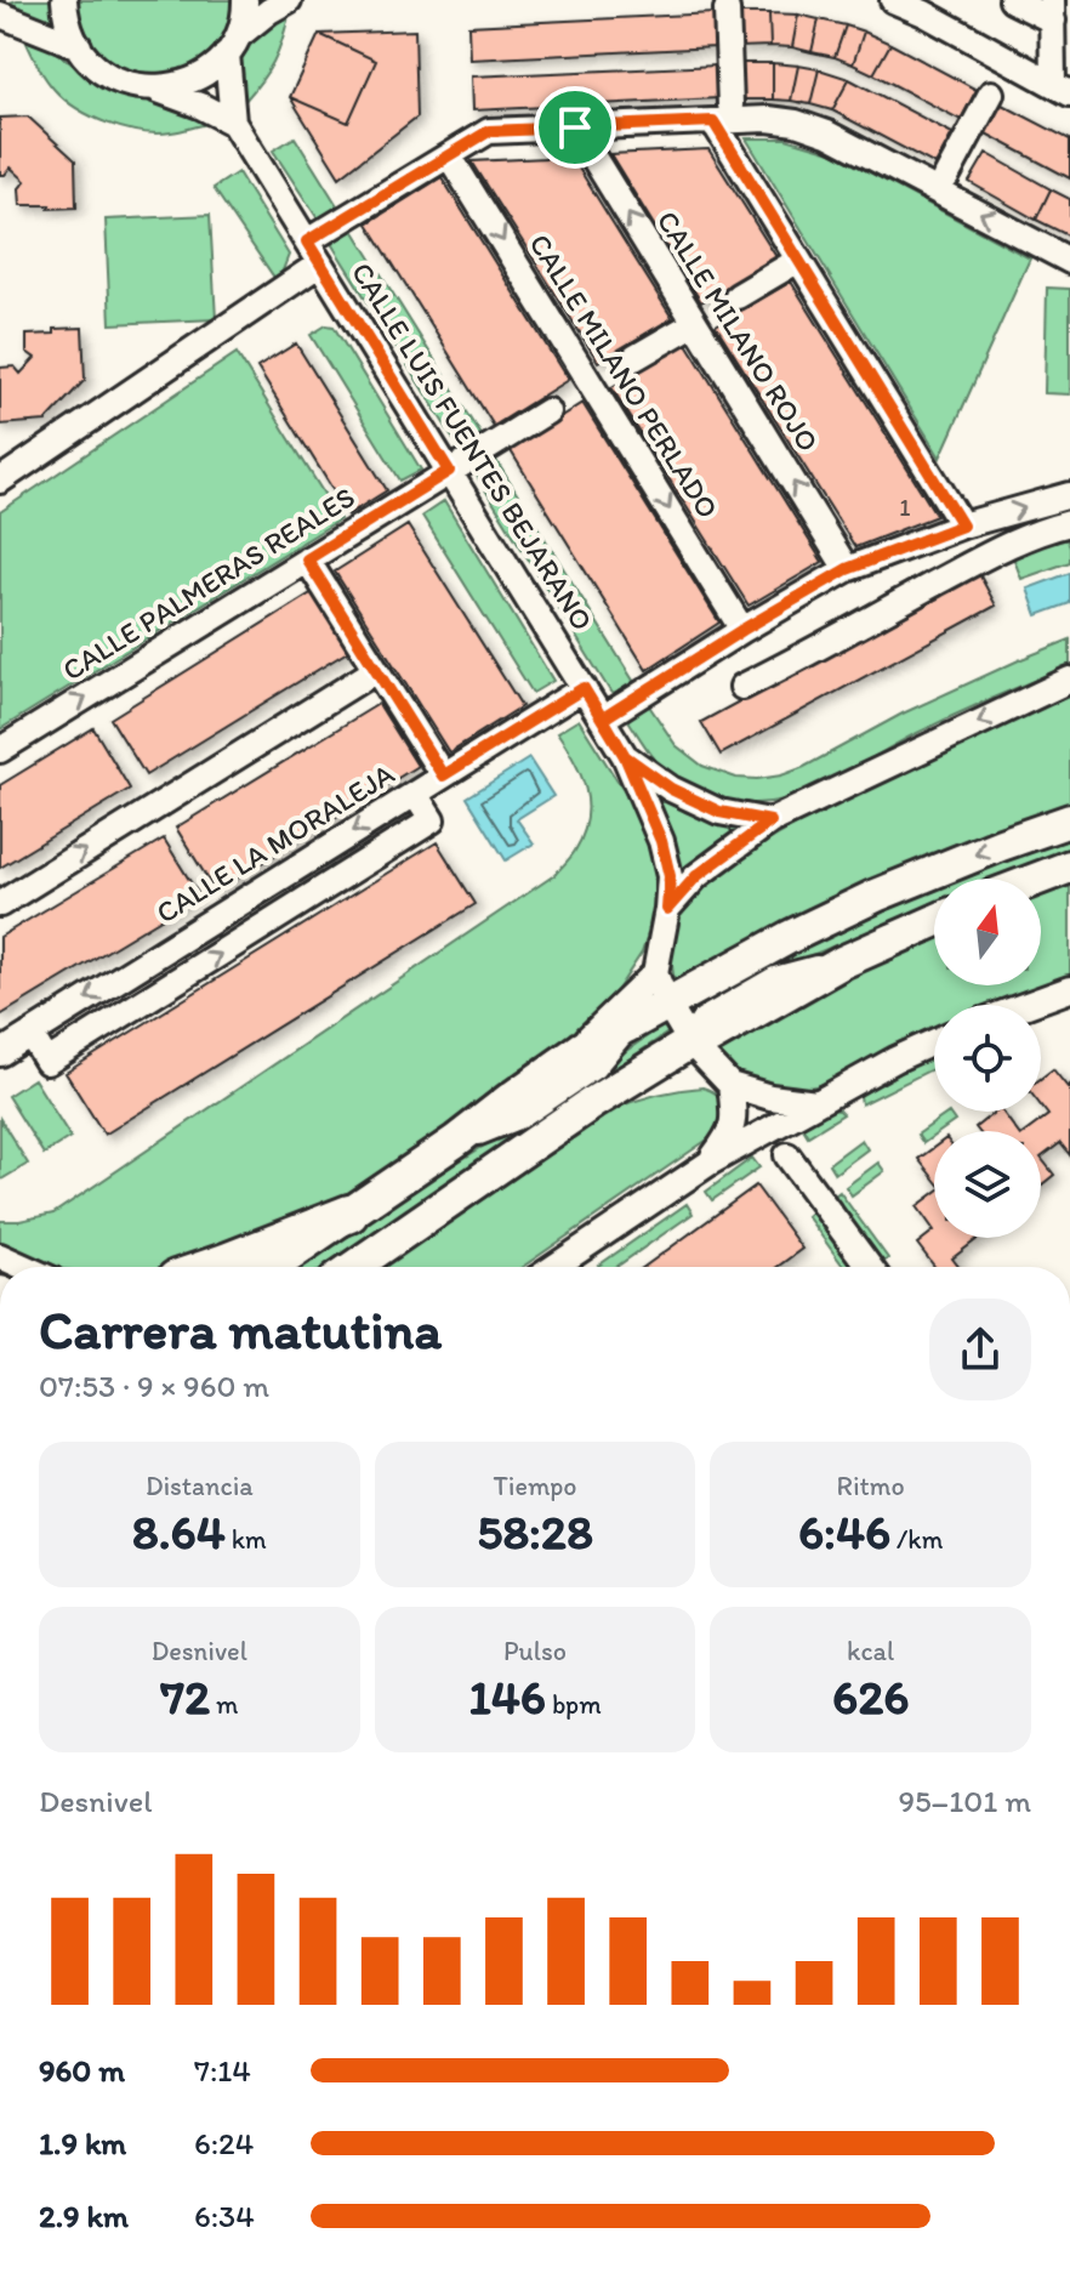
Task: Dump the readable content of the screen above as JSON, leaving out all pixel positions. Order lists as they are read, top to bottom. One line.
{"streets":{"street":["CALLE MILANO ROJO","CALLE MILANO PERLADO","CALLE LUIS FUENTES BEJARANO","CALLE PALMERAS REALES","CALLE LA MORALEJA"]},"crossings":[["CALLE LUIS FUENTES BEJARANO","CALLE PALMERAS REALES"],["CALLE LUIS FUENTES BEJARANO","CALLE LA MORALEJA"]],"one_way":["CALLE MILANO PERLADO"],"house_numbers":["1"],"north":"top","page":{"heading":["Carrera matutina","07:53 · 9 × 960 m"],"stats":[["Distancia","8.64 km"],["Tiempo","58:28"],["Ritmo","6:46 /km"],["Desnivel","72 m"],["Pulso","146 bpm"],["kcal","626"]],"chart":["Desnivel","95–101 m"],"list":[{"name":"960 m","note":"7:14"},{"name":"1.9 km","note":"6:24"},{"name":"2.9 km","note":"6:34"}]}}
